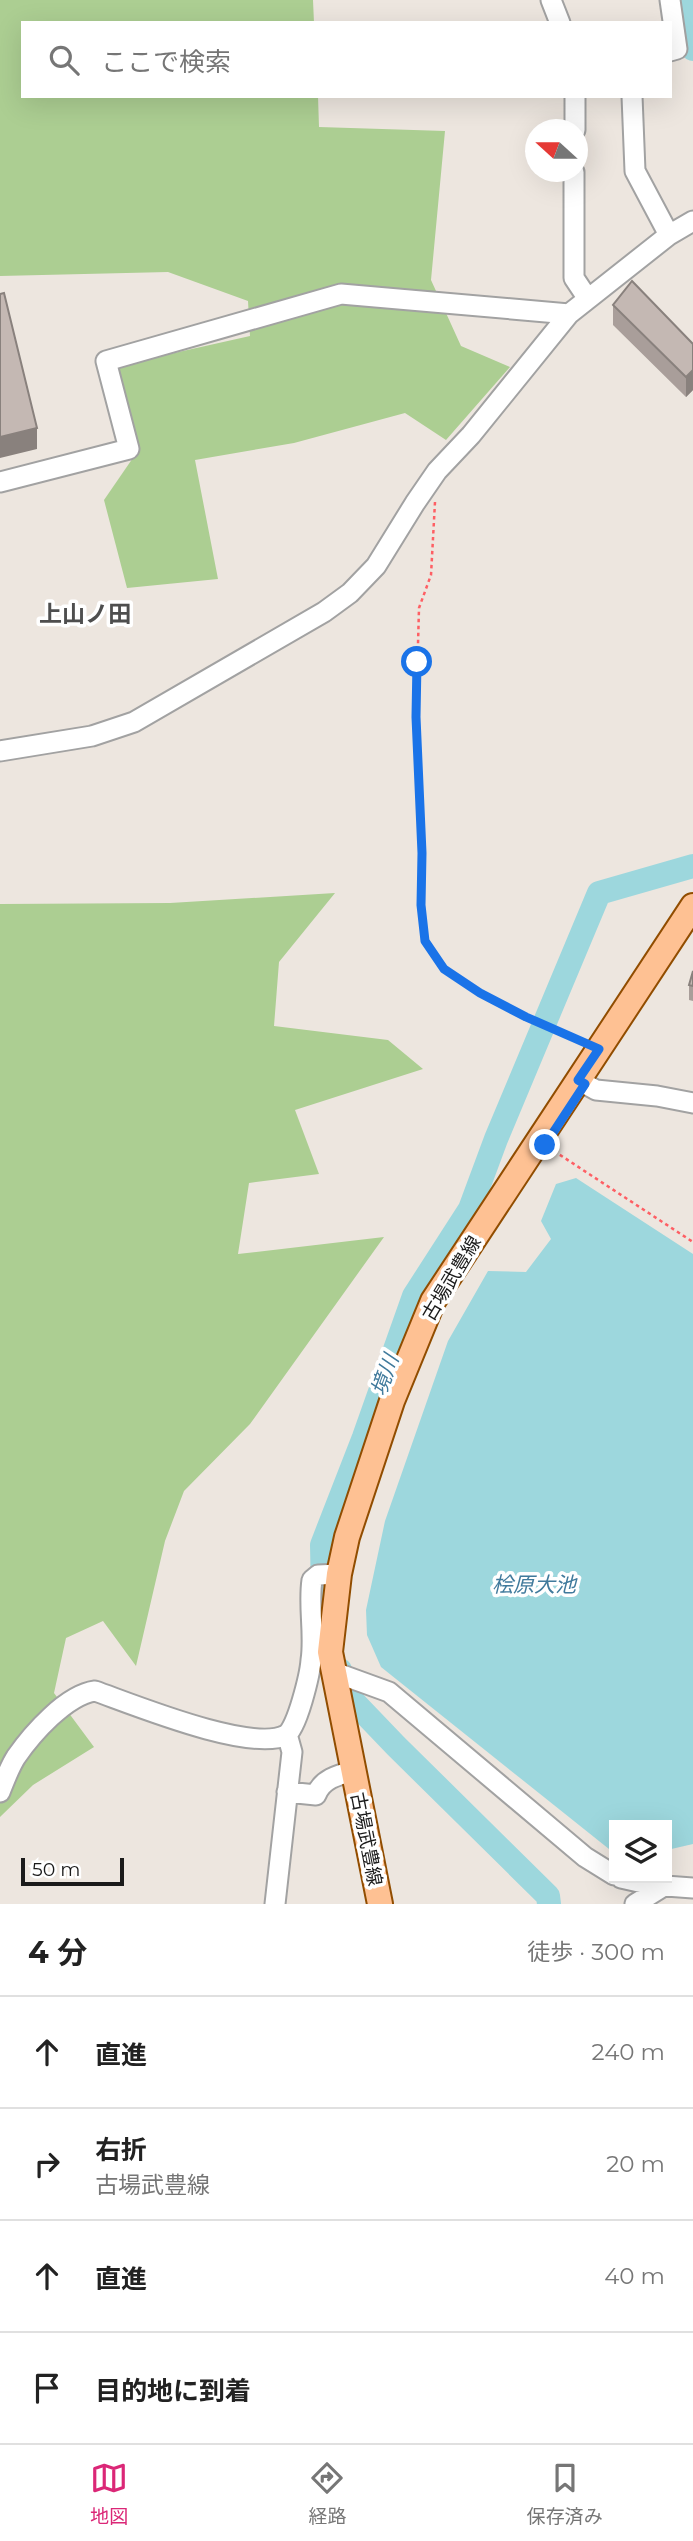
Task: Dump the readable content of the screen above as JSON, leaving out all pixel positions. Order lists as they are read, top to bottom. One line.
{"streets":{"main road":["古場武豊線"]},"districts":["上山ノ田"],"water":["境川","桧原大池"],"scale_bar":"50 m","north":"left","page":{"search":"ここで検索","scale":"50 m","heading":["4 分","徒歩 · 300 m"],"list":[["直進","240 m"],["右折","古場武豊線","20 m"],["直進","40 m"],"目的地に到着"],"nav":["地図","経路","保存済み"]}}
